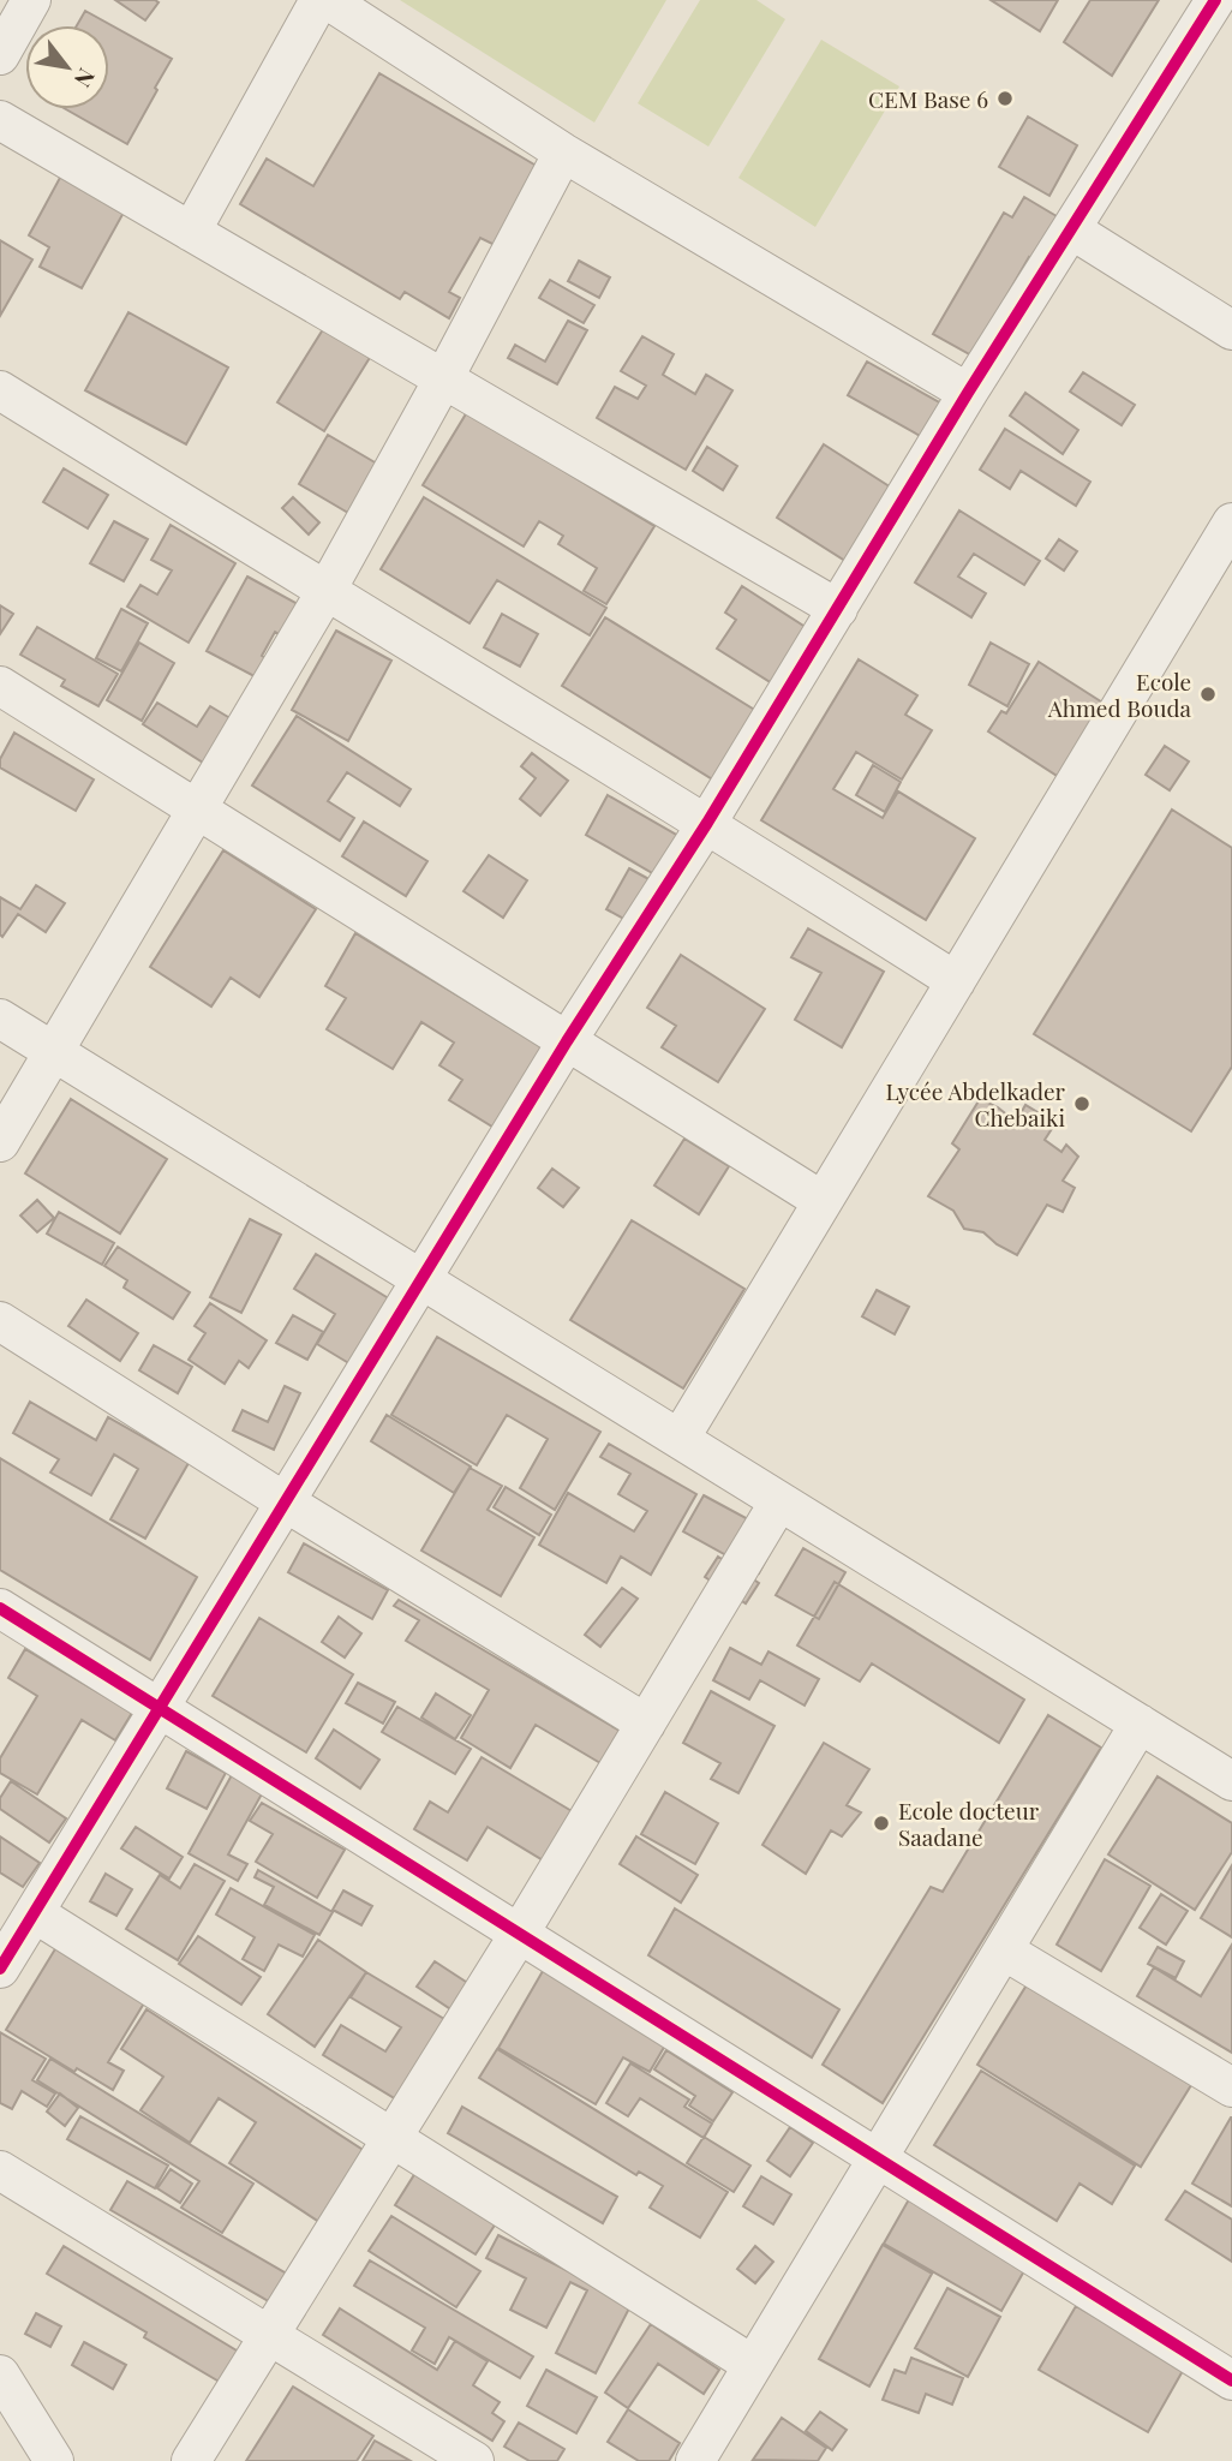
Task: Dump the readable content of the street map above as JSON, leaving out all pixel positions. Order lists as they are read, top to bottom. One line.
{"places":["CEM Base 6","Ecole Ahmed Bouda","Lycée Abdelkader Chebaiki","Ecole docteur Saadane"],"north":"bottom right"}
